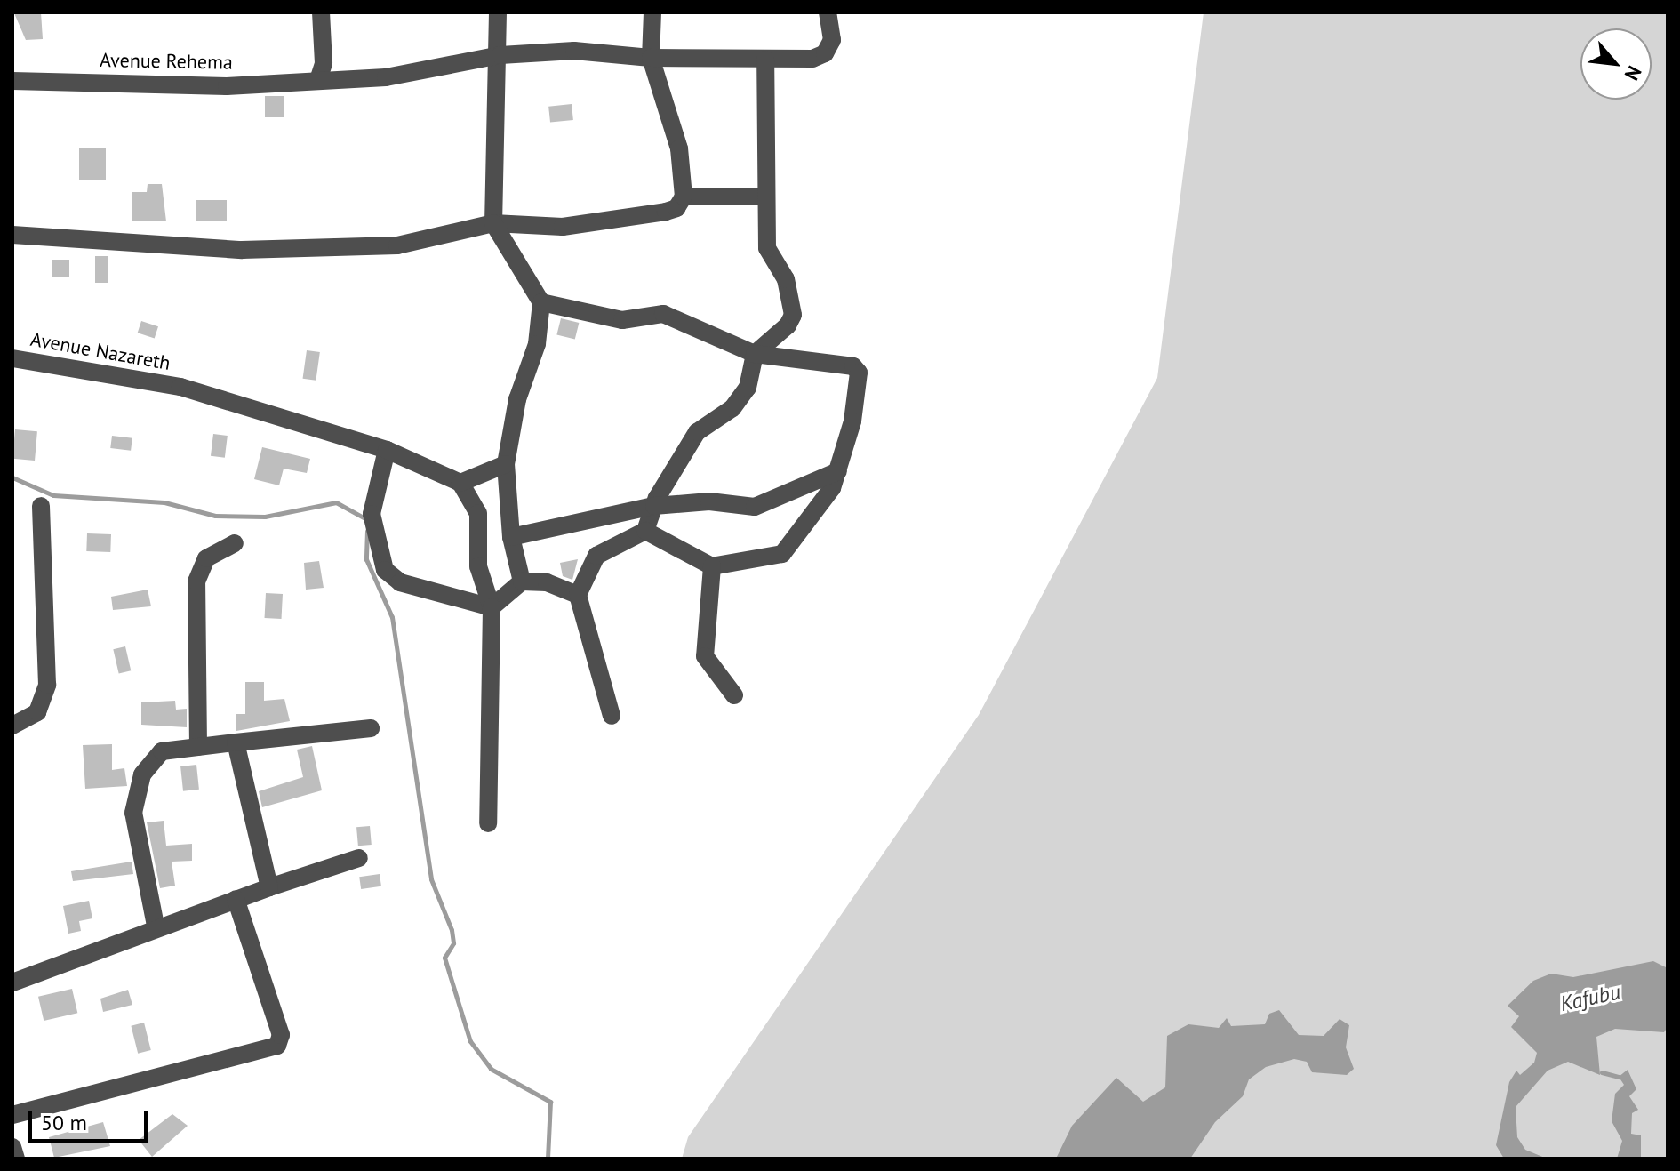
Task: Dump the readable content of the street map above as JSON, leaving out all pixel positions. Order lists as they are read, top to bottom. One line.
{"streets":{"street":["Avenue Rehema","Avenue Nazareth"]},"water":["Kafubu"],"scale_bar":"50 m","north":"bottom right"}
